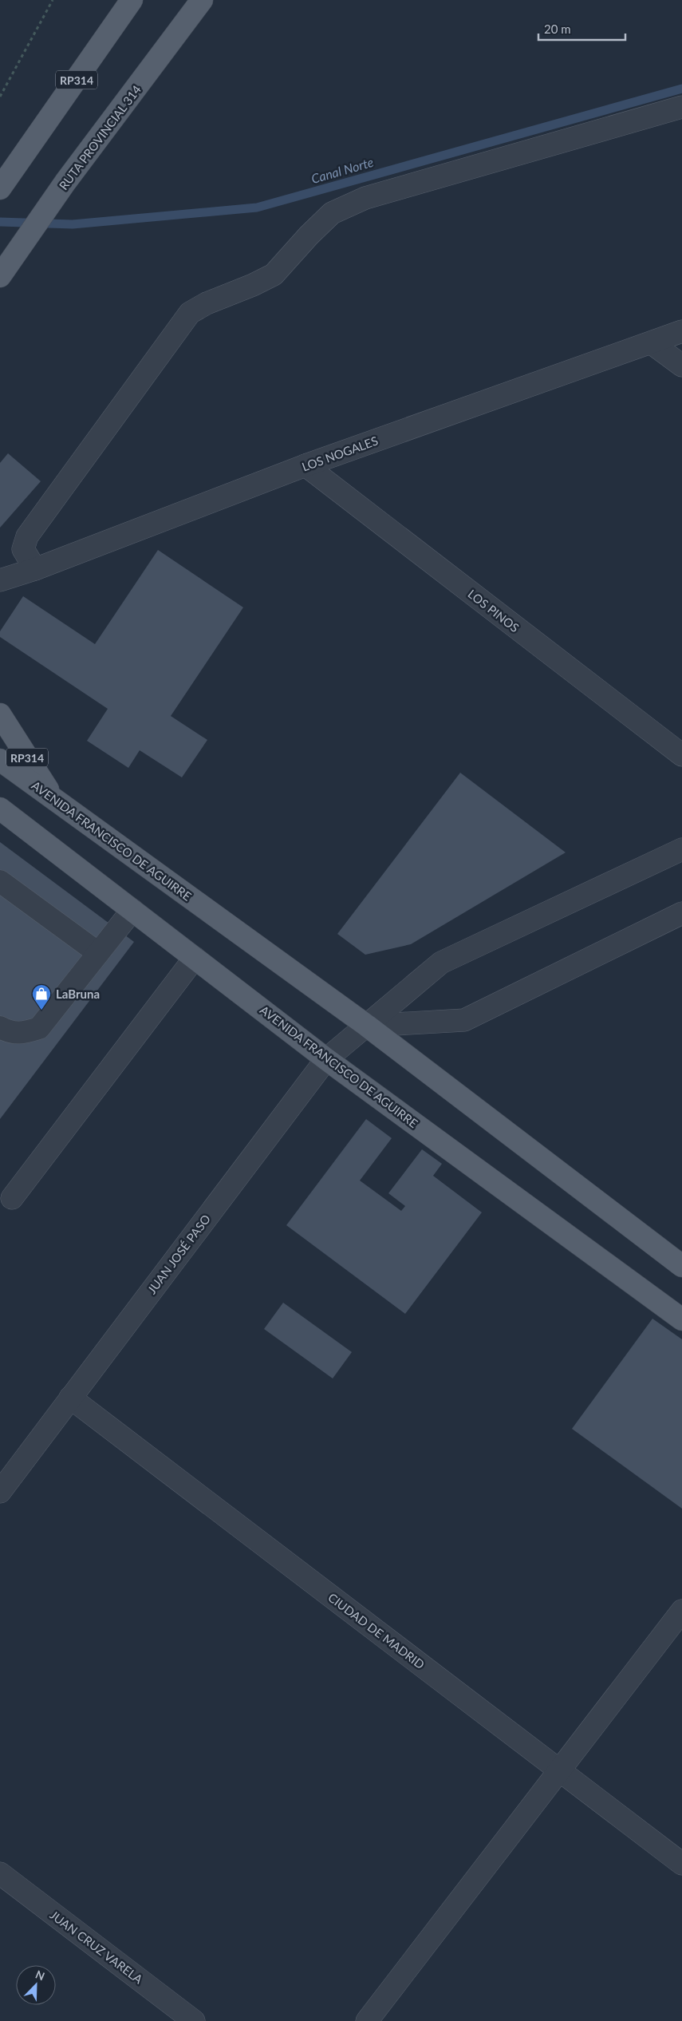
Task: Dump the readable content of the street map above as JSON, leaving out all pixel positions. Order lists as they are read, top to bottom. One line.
{"streets":{"main road":["RP314","RUTA PROVINCIAL 314","AVENIDA FRANCISCO DE AGUIRRE"],"street":["LOS NOGALES","LOS PINOS","JUAN JOSÉ PASO","CIUDAD DE MADRID","JUAN CRUZ VARELA"]},"crossings":[["RP314","AVENIDA FRANCISCO DE AGUIRRE"],["LOS NOGALES","LOS PINOS"],["AVENIDA FRANCISCO DE AGUIRRE","JUAN JOSÉ PASO"],["JUAN JOSÉ PASO","CIUDAD DE MADRID"]],"water":["Canal Norte"],"places":{"shop":["LaBruna"]},"scale_bar":"20 m","north":"top right"}
